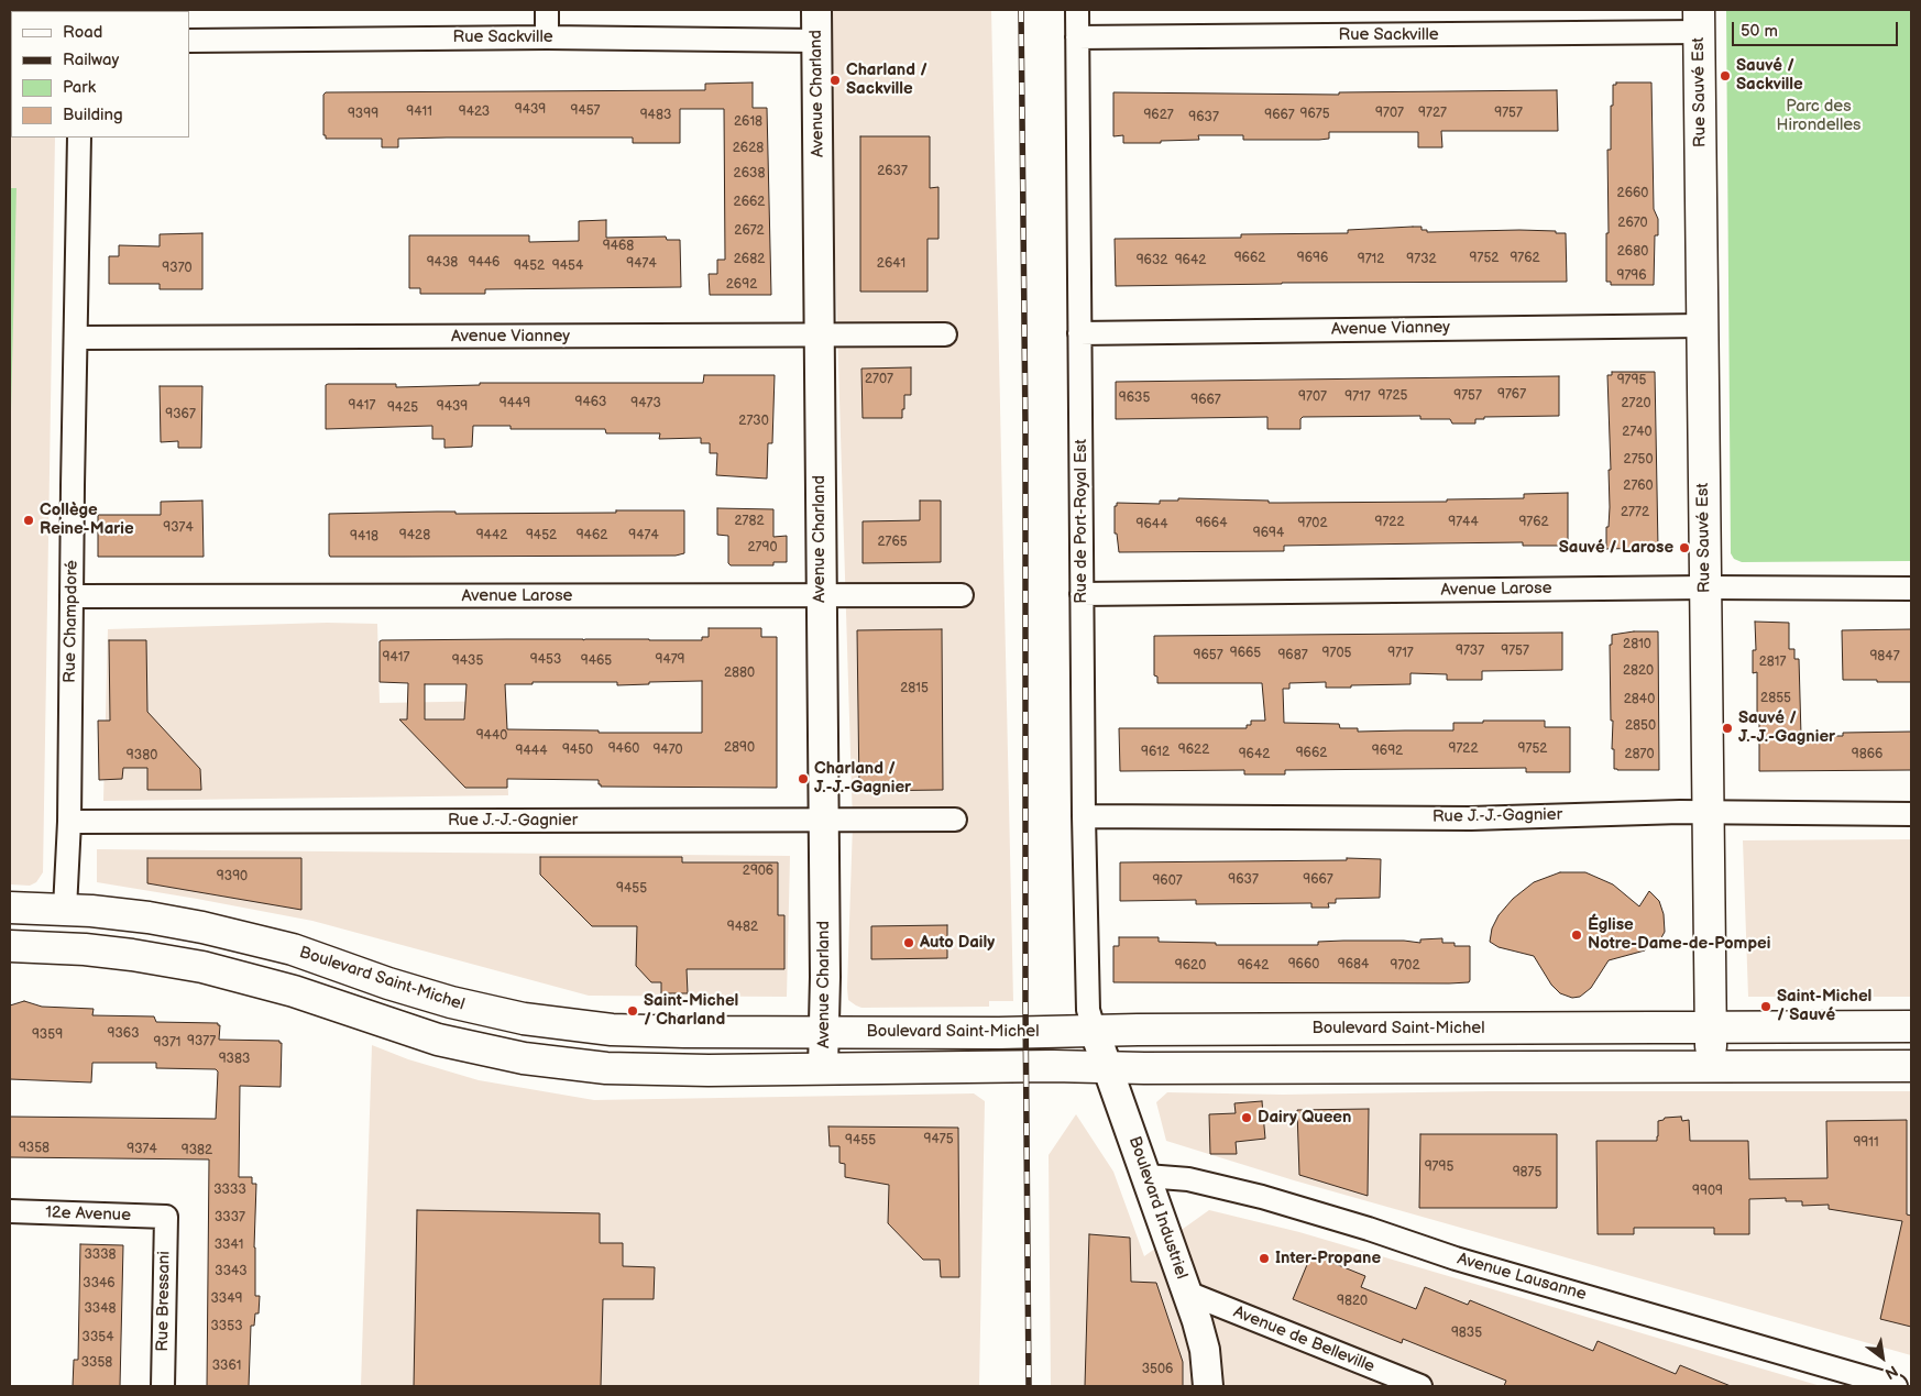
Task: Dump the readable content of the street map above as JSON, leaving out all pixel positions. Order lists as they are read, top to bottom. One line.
{"streets":{"main road":["Rue Sauvé Est","Boulevard Saint-Michel"],"street":["Rue Sackville","Avenue Charland","Avenue Vianney","Rue de Port-Royal Est","Avenue Larose","Rue Champdoré","Rue J.-J.-Gagnier","Boulevard Industriel","12e Avenue","Avenue Lausanne","Rue Bressani","Avenue de Belleville"]},"crossings":[["Rue Sackville","Rue Sauvé Est"],["Rue Sackville","Avenue Charland"],["Rue Sackville","Rue de Port-Royal Est"],["Rue Sauvé Est","Avenue Vianney"],["Rue Sauvé Est","Avenue Larose"],["Rue Sauvé Est","Rue J.-J.-Gagnier"],["Rue Sauvé Est","Boulevard Saint-Michel"],["Avenue Charland","Avenue Vianney"],["Avenue Charland","Avenue Larose"],["Avenue Charland","Rue J.-J.-Gagnier"],["Avenue Charland","Boulevard Saint-Michel"],["Avenue Vianney","Rue de Port-Royal Est"],["Avenue Vianney","Rue Champdoré"],["Rue de Port-Royal Est","Avenue Larose"],["Rue de Port-Royal Est","Rue J.-J.-Gagnier"],["Rue de Port-Royal Est","Boulevard Saint-Michel"],["Rue de Port-Royal Est","Boulevard Industriel"],["Avenue Larose","Rue Champdoré"],["Rue Champdoré","Rue J.-J.-Gagnier"],["Rue Champdoré","Boulevard Saint-Michel"],["Boulevard Saint-Michel","Boulevard Industriel"],["Boulevard Industriel","Avenue Lausanne"],["Boulevard Industriel","Avenue de Belleville"],["12e Avenue","Rue Bressani"]],"parks":["Parc des Hirondelles"],"places":["Sauvé / Sackville","Charland / Sackville","Collège Reine-Marie","Sauvé / Larose","Sauvé / J.-J.-Gagnier","Charland / J.-J.-Gagnier","Église Notre-Dame-de-Pompei","Auto Daily","Saint-Michel / Sauvé","Saint-Michel / Charland","Dairy Queen","Inter-Propane"],"house_numbers":["9439","9457","9411","9423","9707","9727","9757","9399","9675","9483","9627","9667","9637","2618","2628","2637","2638","2660","2662","2670","2672","9468","2680","9662","9696","9752","9762","2682","9712","9732","9632","9642","9438","9446","9474","2641","9452","9454","9370","9796","2692","2707","9795","9767","9725","9757","9707","9717","9635","9667","9463","9449","9473","2720","9417","9439","9425","9367","2730","2740","2750","2760","2772","2782","9722","9744","9762","9664","9702","9644","9374","9694","9428","9442","9452","9462","9474","9418","2765","2790","2810","9737","9757","9665","9705","9717","9657","9687","9847","9417","9453","9479","9435","9465","2817","2820","2880","2815","2855","2840","2850","9440","2890","9460","9722","9752","9450","9470","9622","9444","9692","9612","9662","9642","2870","9866","9380","2906","9390","9637","9667","9607","9455","9482","9660","9684","9620","9642","9702","9363","9359","9377","9371","9383","9475","9455","9911","9358","9374","9382","9795","9875","3333","9909","3337","3341","3338","3343","3346","3349","9820","3348","3353","9835","3354","3358","3361","3506"],"legend":["Road","Railway","Park","Building"],"scale_bar":"50 m","north":"bottom right"}
